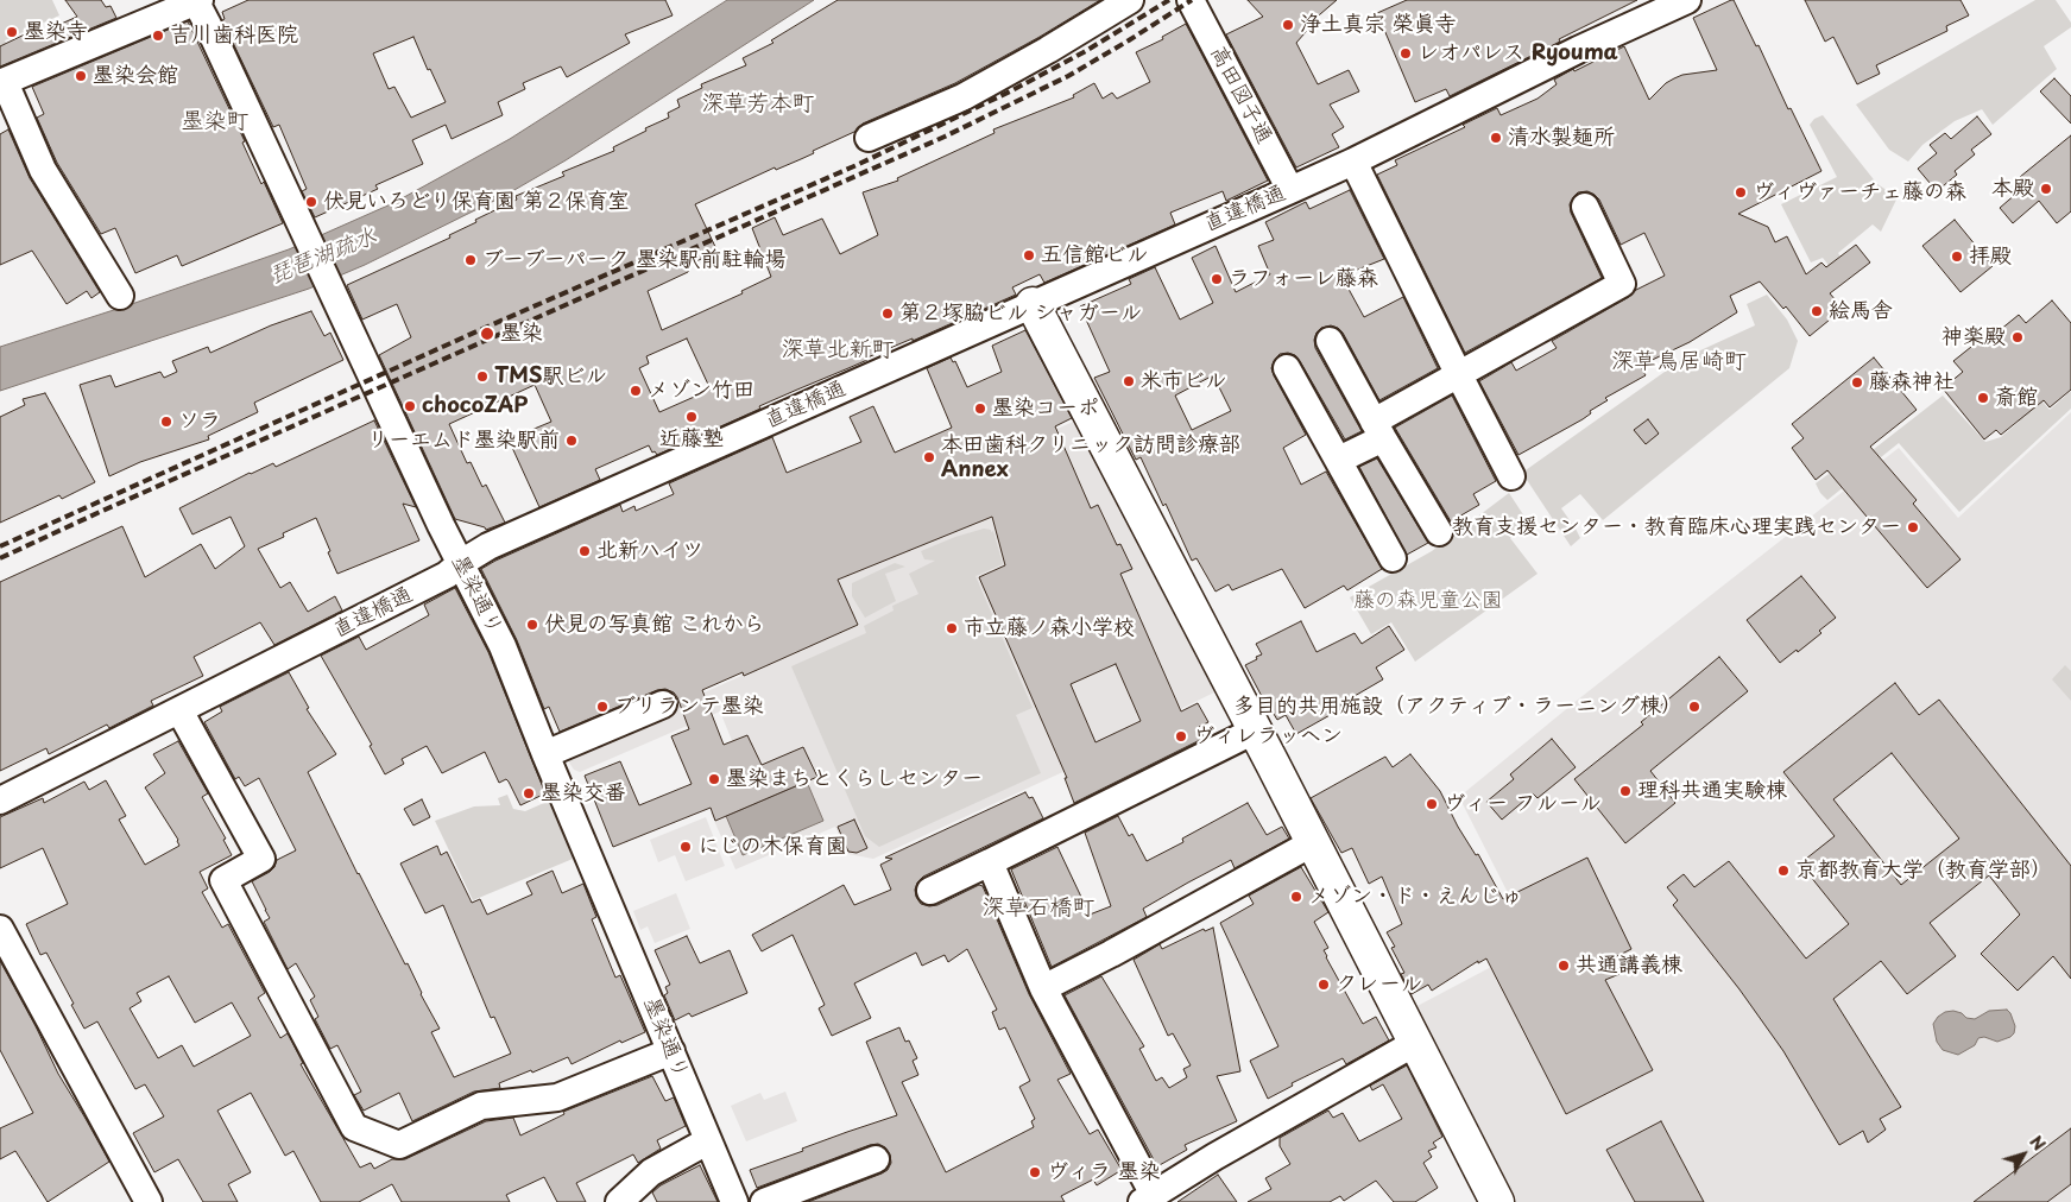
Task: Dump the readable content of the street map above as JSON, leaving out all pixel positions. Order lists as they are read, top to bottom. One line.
{"streets":{"street":["高田図子通","直違橋通","墨染通り"]},"crossings":[["高田図子通","直違橋通"],["直違橋通","墨染通り"]],"districts":["深草芳本町","墨染町","深草北新町","深草鳥居崎町","深草石橋町"],"water":["琵琶湖疏水"],"parks":["藤の森児童公園"],"places":["浄土真宗 榮眞寺","墨染寺","吉川歯科医院","レオパレス Ryouma","墨染会館","清水製麺所","本殿","ヴィヴァーチェ藤の森","伏見いろどり保育園 第２保育室","五信館ビル","拝殿","ブーブーパーク 墨染駅前駐輪場","ラフォーレ藤森","絵馬舎","第２塚脇ビル シャガール","墨染","神楽殿","TMS駅ビル","米市ビル","藤森神社","メゾン竹田","斎館","chocoZAP","墨染コーポ","近藤塾","ソラ","リーエムド墨染駅前","本田歯科クリニック訪問診療部 Annex","教育支援センター・教育臨床心理実践センター","北新ハイツ","伏見の写真館 これから","市立藤ノ森小学校","ブリランテ墨染","多目的共用施設（アクティブ・ラーニング棟）","ヴィレラッヘン","墨染まちとくらしセンター","理科共通実験棟","墨染交番","ヴィー フルール","にじの木保育園","京都教育大学（教育学部）","メゾン・ド・えんじゅ","共通講義棟","クレール","ヴィラ 墨染"],"north":"top right"}
